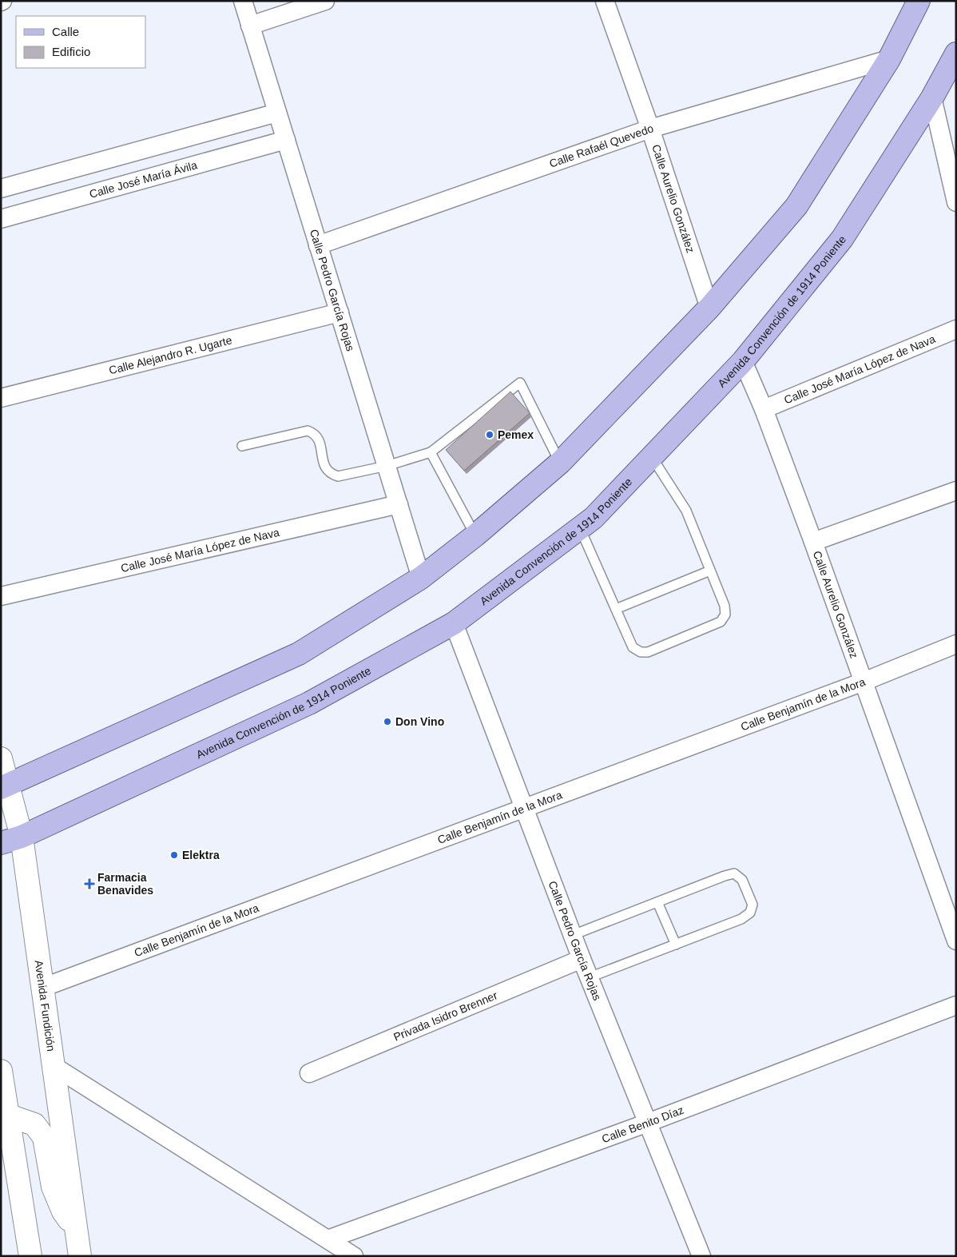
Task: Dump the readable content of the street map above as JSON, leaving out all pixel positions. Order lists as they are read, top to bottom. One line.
{"streets":{"main road":["Avenida Convención de 1914 Poniente"],"street":["Calle Rafaél Quevedo","Calle José María Ávila","Calle Aurelio González","Calle Pedro García Rojas","Calle Alejandro R. Ugarte","Calle José María López de Nava","Calle Benjamín de la Mora","Avenida Fundición","Privada Isidro Brenner","Calle Benito Díaz"]},"crossings":[["Calle Rafaél Quevedo","Calle Aurelio González"],["Calle Rafaél Quevedo","Calle Pedro García Rojas"],["Calle José María Ávila","Calle Pedro García Rojas"],["Calle Aurelio González","Avenida Convención de 1914 Poniente"],["Calle Aurelio González","Calle José María López de Nava"],["Calle Aurelio González","Calle Benjamín de la Mora"],["Calle Pedro García Rojas","Avenida Convención de 1914 Poniente"],["Calle Pedro García Rojas","Calle Alejandro R. Ugarte"],["Calle Pedro García Rojas","Calle José María López de Nava"],["Calle Pedro García Rojas","Calle Benjamín de la Mora"],["Calle Pedro García Rojas","Privada Isidro Brenner"],["Calle Pedro García Rojas","Calle Benito Díaz"],["Avenida Convención de 1914 Poniente","Avenida Fundición"],["Calle Benjamín de la Mora","Avenida Fundición"]],"places":{"other":["Pemex","Don Vino","Elektra"],"health":["Farmacia Benavides"]},"legend":["Calle","Edificio"]}
